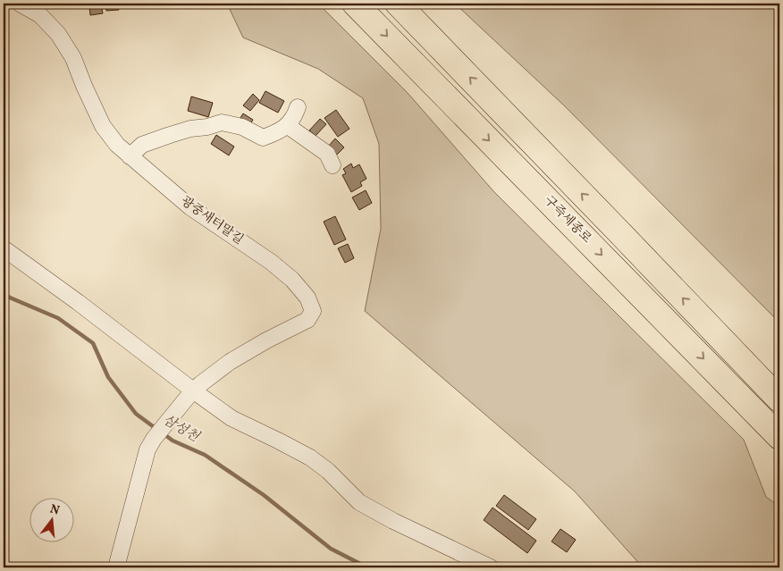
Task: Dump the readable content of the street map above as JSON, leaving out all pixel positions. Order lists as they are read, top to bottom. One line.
{"streets":{"highway":["구즉세종로"],"street":["광중새터말길"]},"water":["삼성천"],"north":"top"}
